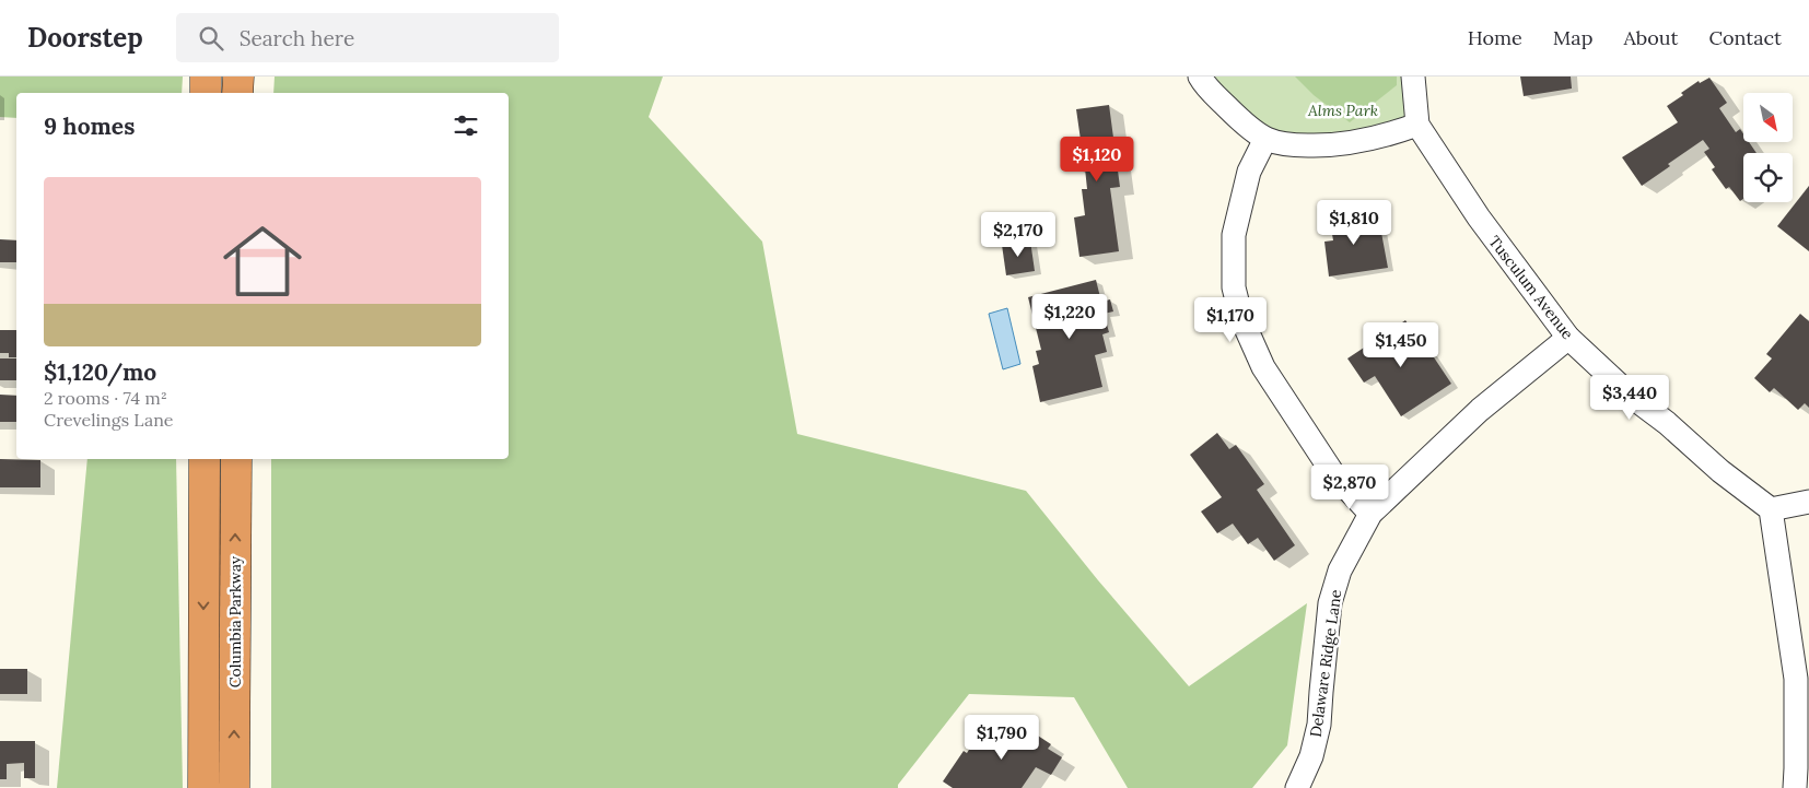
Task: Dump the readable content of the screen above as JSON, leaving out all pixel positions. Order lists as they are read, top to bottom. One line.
{"streets":{"highway":["Columbia Parkway"],"street":["Tusculum Avenue","Delaware Ridge Lane"]},"crossings":[["Tusculum Avenue","Delaware Ridge Lane"]],"parks":["Alms Park"],"north":"bottom right","page":{"header":"Doorstep","search":"Search here","nav":["Home","Map","About","Contact"],"heading":"9 homes","price":["$1,120","$1,810","$2,170","$1,220","$1,170","$1,450","$3,440","$2,870","$1,790"],"list":[{"name":"$1,120/mo","note":"2 rooms · 74 m² · Crevelings Lane"}]}}
